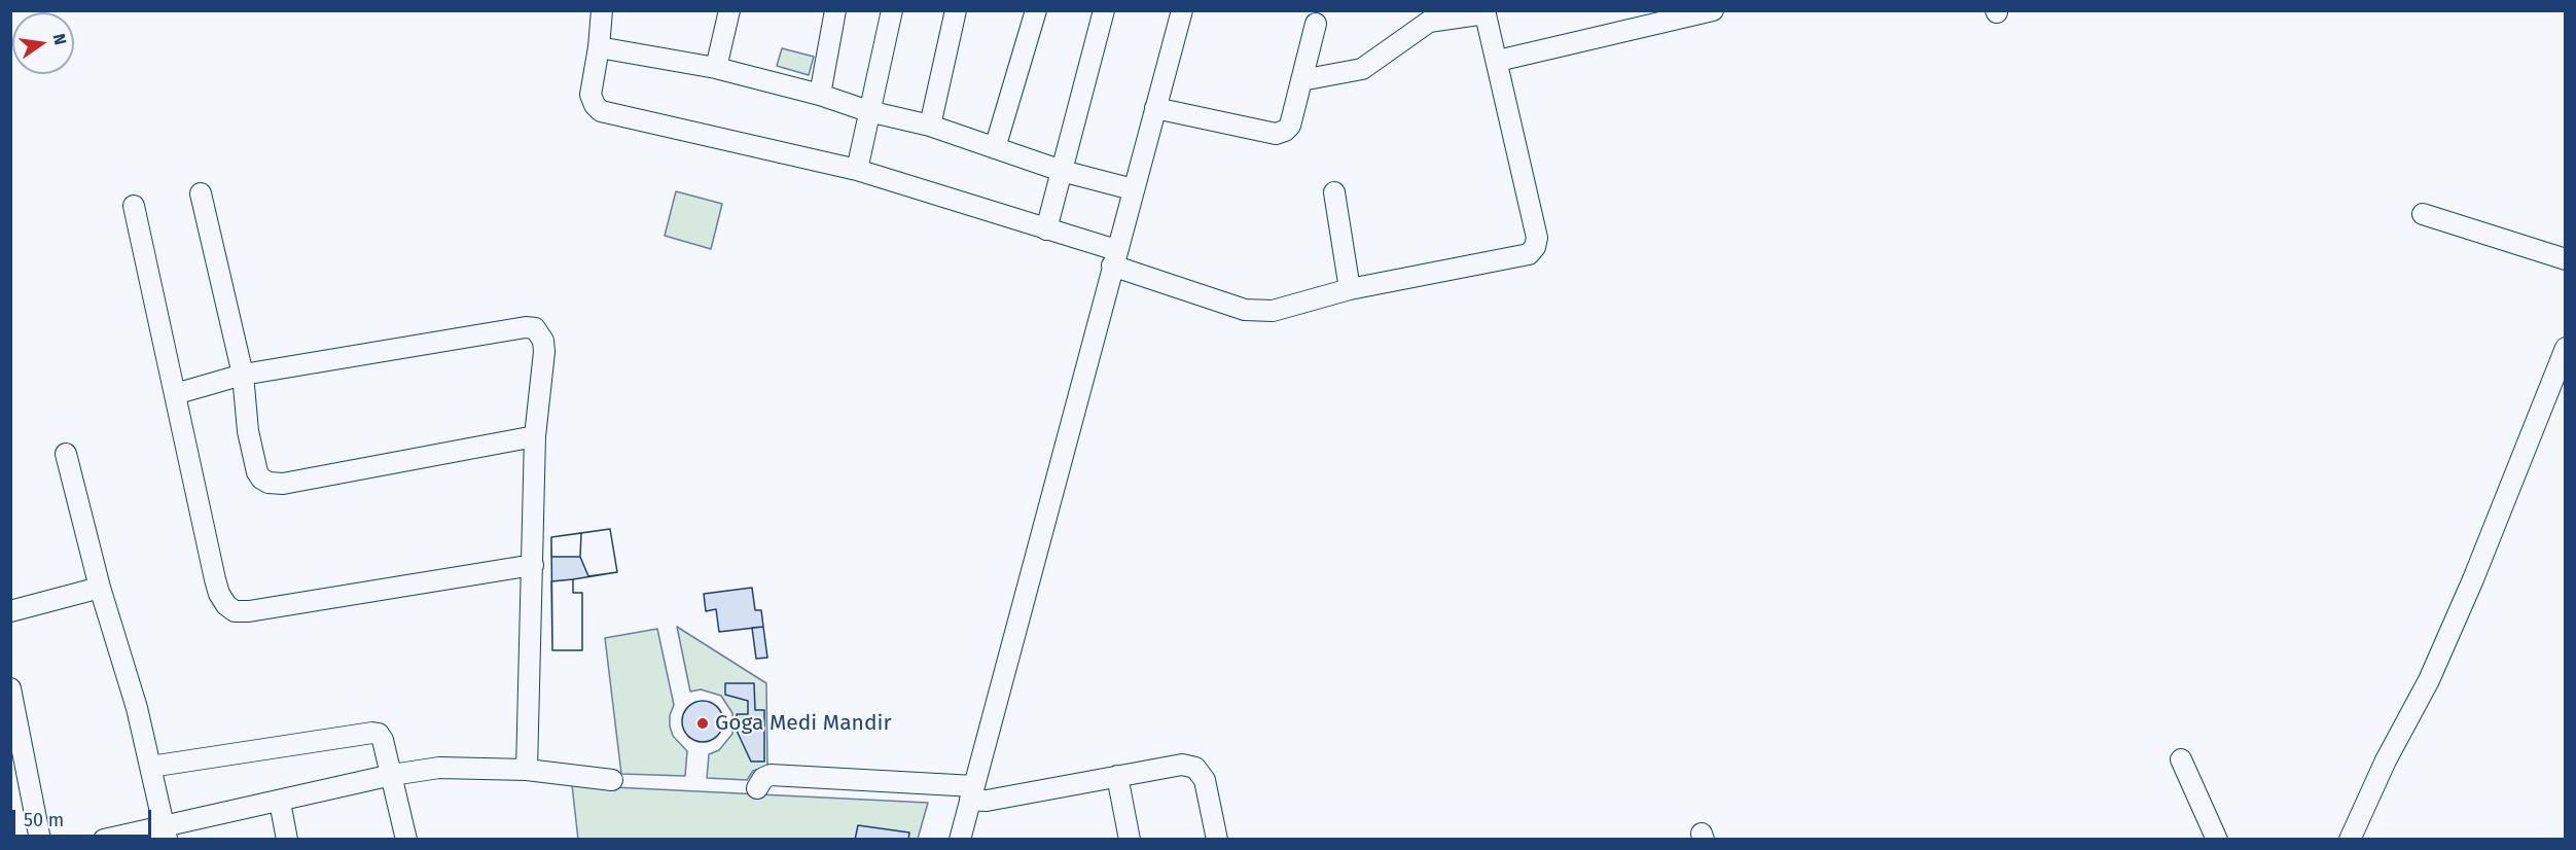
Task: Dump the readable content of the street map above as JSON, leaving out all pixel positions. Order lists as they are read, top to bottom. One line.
{"places":["Goga Medi Mandir"],"scale_bar":"50 m","north":"right"}
